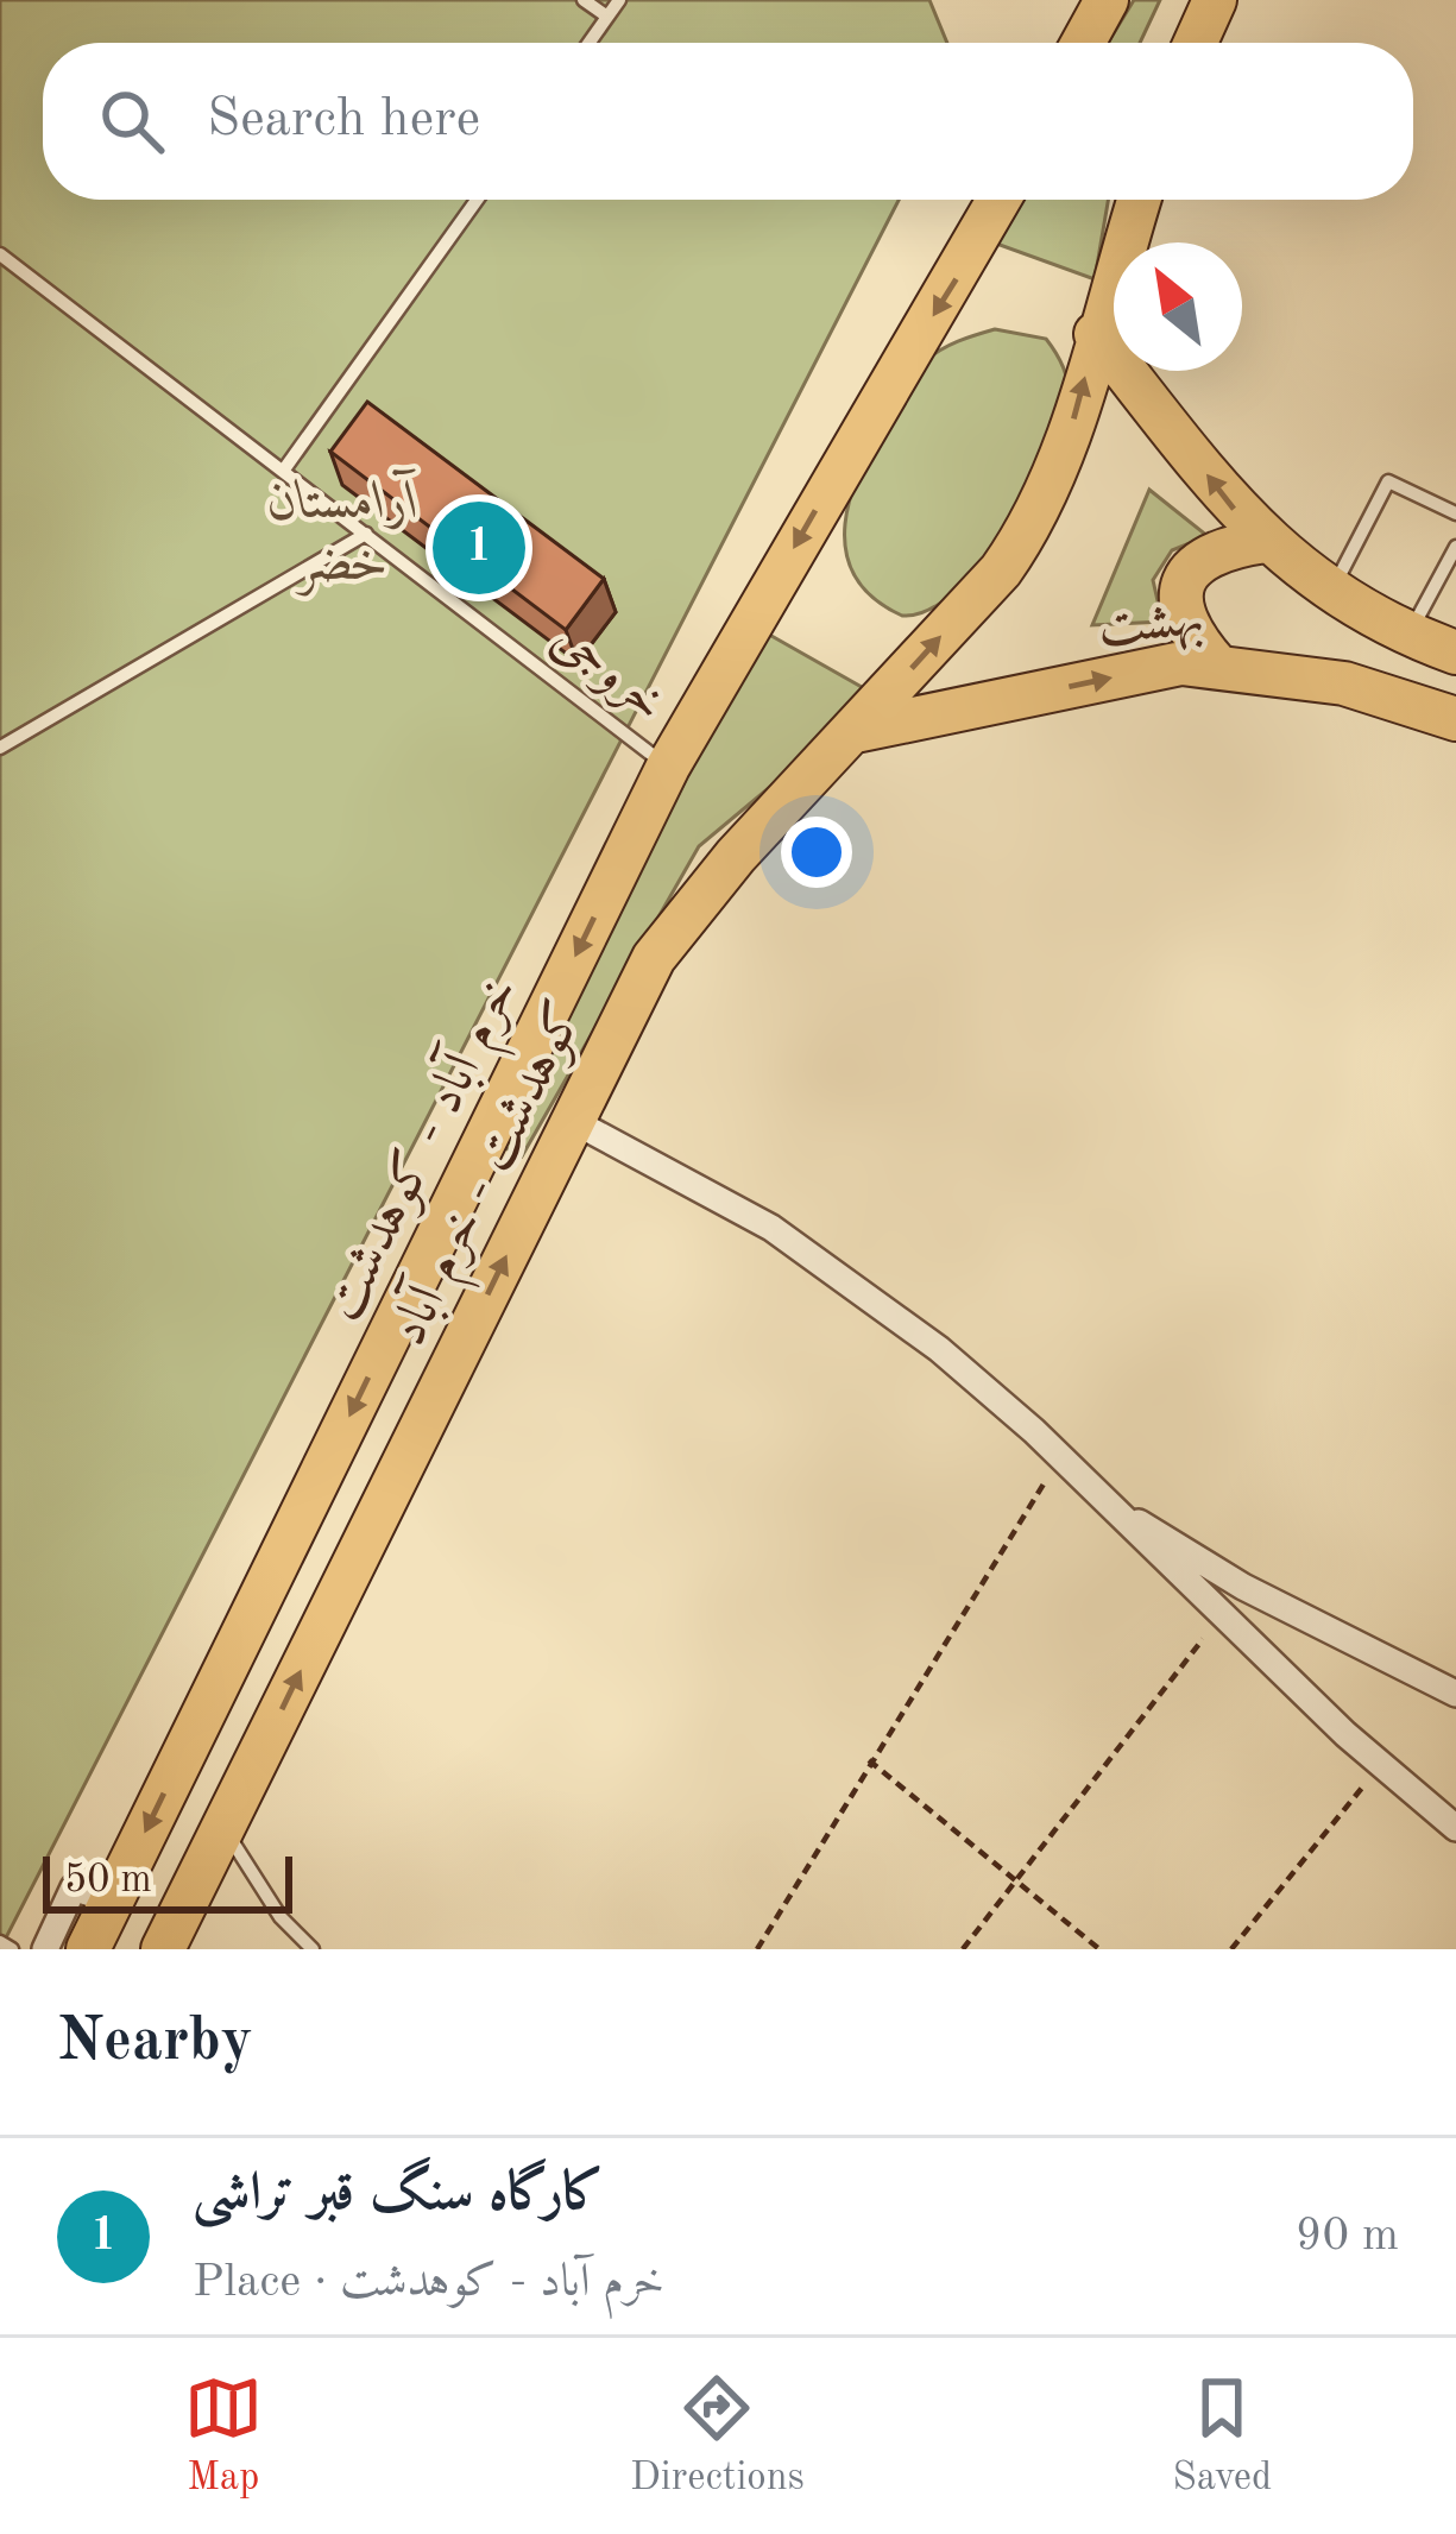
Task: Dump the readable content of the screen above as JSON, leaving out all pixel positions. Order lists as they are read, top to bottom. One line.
{"streets":{"main road":["بهشت","خرم آباد - کوهدشت","کوهدشت - خرم آباد"],"lane":["خروجی"]},"crossings":[["بهشت","کوهدشت - خرم آباد"],["خروجی","خرم آباد - کوهدشت"]],"one_way":["خرم آباد - کوهدشت","کوهدشت - خرم آباد"],"parks":["آرامستان خضر"],"scale_bar":"50 m","north":"top left","page":{"search":"Search here","pins":"1","scale":"50 m","heading":"Nearby","list":[{"mark":"1","name":"کارگاه سنگ قبر تراشی","note":"Place · خرم آباد - کوهدشت","value":"90 m"}],"nav":["Map","Directions","Saved"]}}
